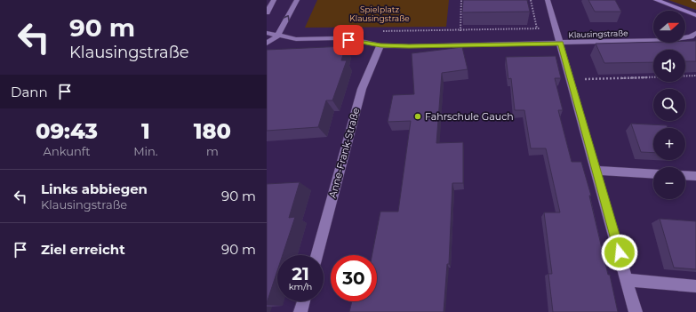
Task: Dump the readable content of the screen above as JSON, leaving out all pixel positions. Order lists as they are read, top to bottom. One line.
{"streets":{"street":["Klausingstraße","Anne-Frank-Straße"]},"crossings":[["Klausingstraße","Anne-Frank-Straße"]],"parks":["Spielplatz Klausingstraße"],"places":["Fahrschule Gauch"],"north":"right","page":{"turn":["90 m","Klausingstraße"],"map_buttons":["+","−"],"then":"Dann","eta":["09:43","Ankunft","1","Min.","180","m"],"list":[{"name":"Links abbiegen","note":"Klausingstraße","value":"90 m"},{"name":"Ziel erreicht","value":"90 m"}],"speed":"21 km/h","limit":"30"}}
